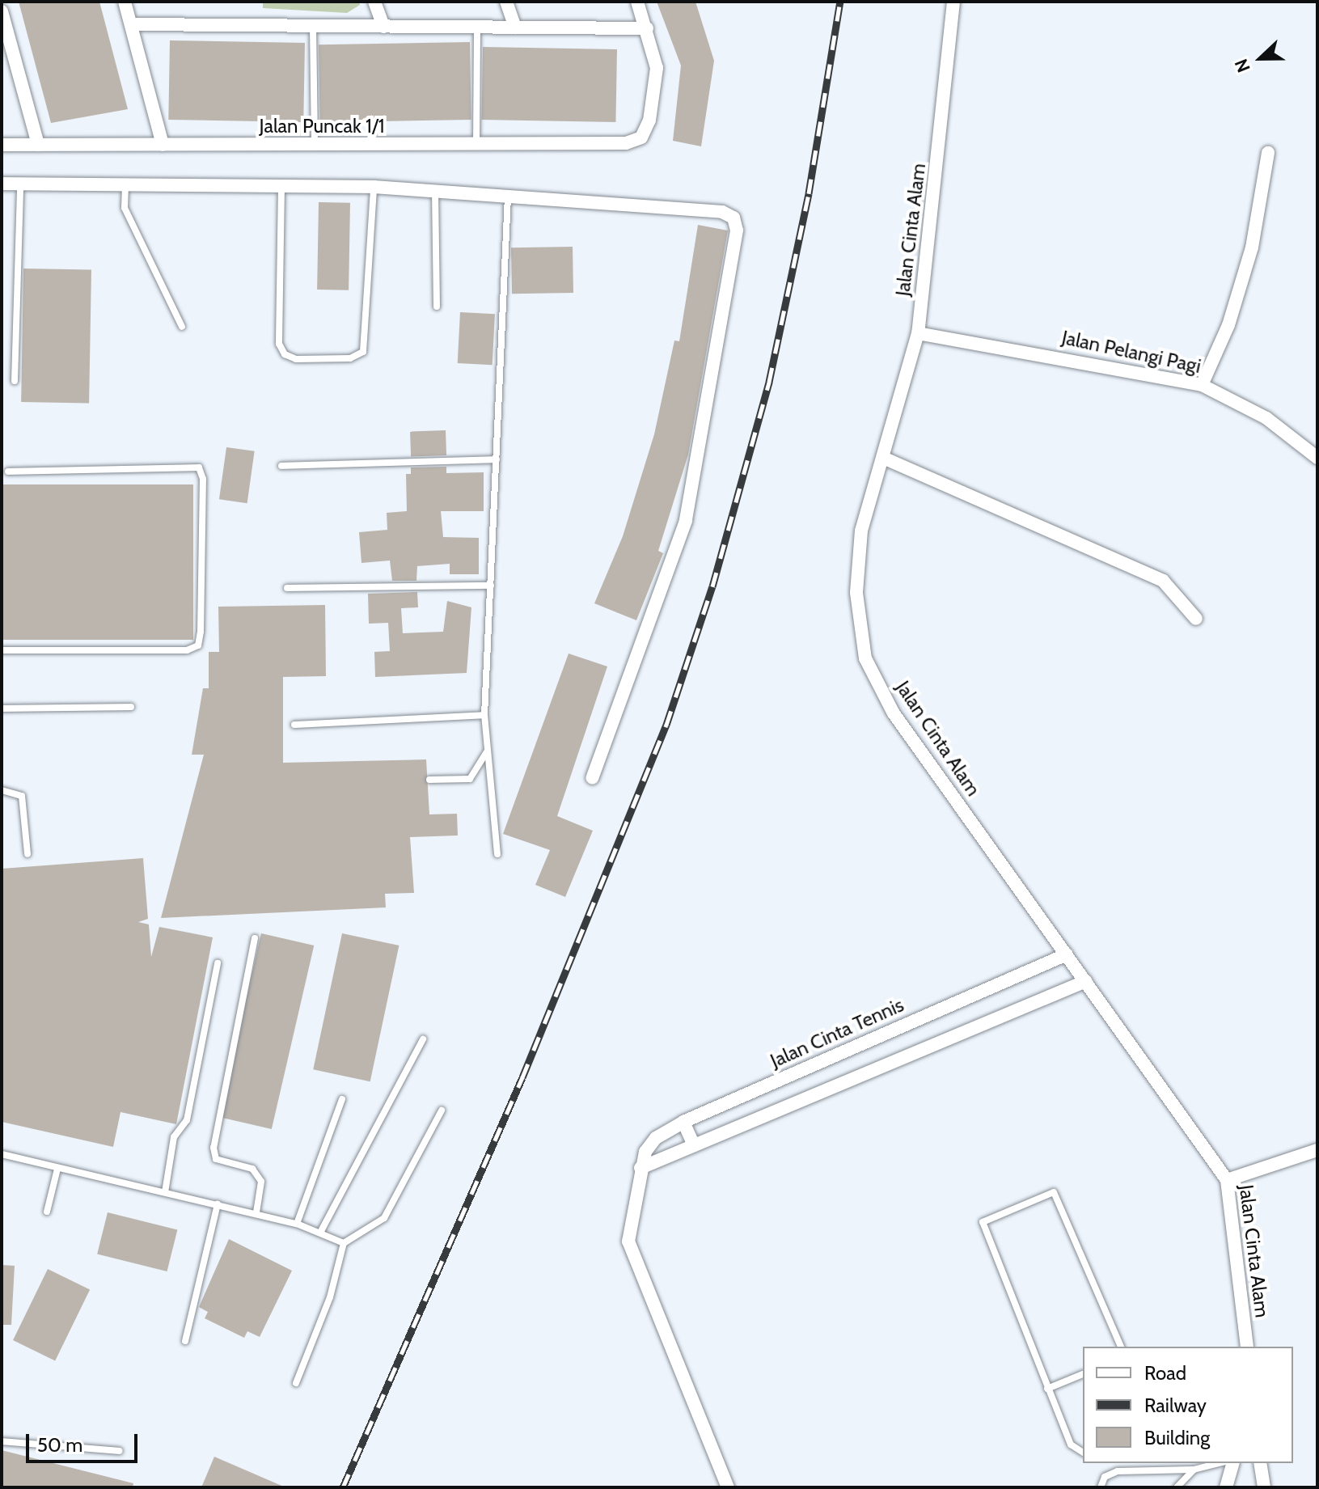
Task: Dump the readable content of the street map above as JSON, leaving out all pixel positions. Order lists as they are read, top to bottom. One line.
{"streets":{"street":["Jalan Puncak 1/1","Jalan Cinta Alam","Jalan Pelangi Pagi","Jalan Cinta Tennis"]},"crossings":[["Jalan Cinta Alam","Jalan Pelangi Pagi"],["Jalan Cinta Alam","Jalan Cinta Tennis"]],"legend":["Road","Railway","Building"],"scale_bar":"50 m","north":"left"}
